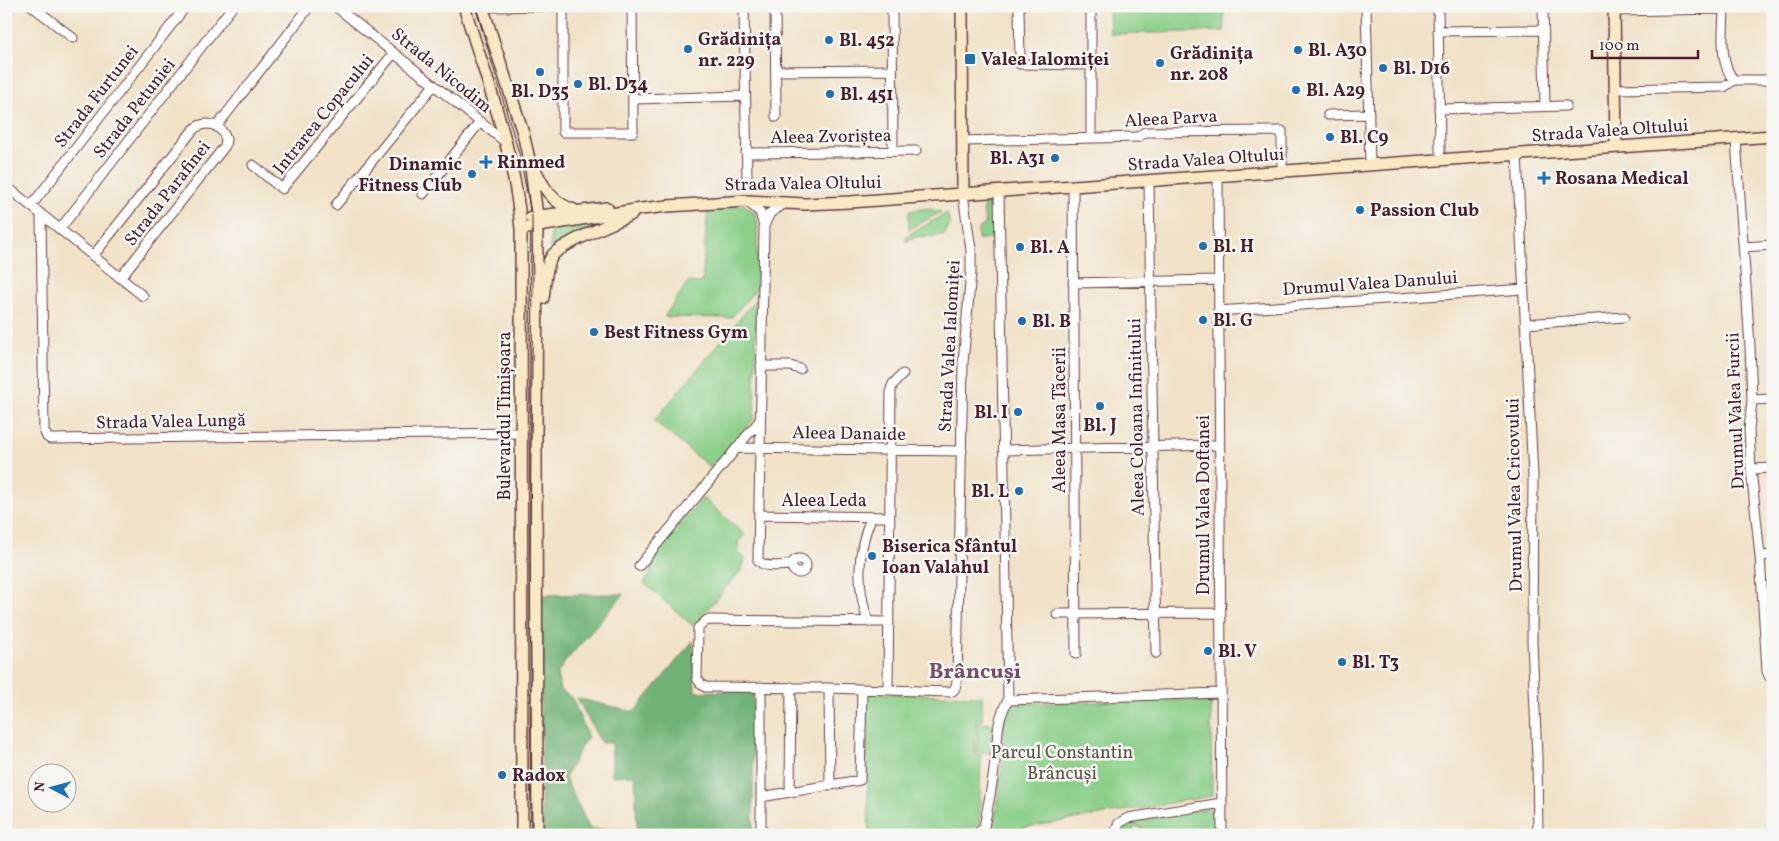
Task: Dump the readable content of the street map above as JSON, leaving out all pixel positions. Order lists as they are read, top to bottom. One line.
{"streets":{"main road":["Strada Valea Oltului","Strada Valea Ialomiței","Bulevardul Timișoara"],"street":["Strada Nicodim","Strada Furtunei","Strada Petuniei","Intrarea Copacului","Aleea Parva","Aleea Zvoriștea","Strada Parafinei","Drumul Valea Danului","Drumul Valea Furcii","Aleea Coloana Infinitului","Aleea Masa Tăcerii","Strada Valea Lungă","Aleea Danaide","Drumul Valea Cricovului","Aleea Leda","Drumul Valea Doftanei"]},"crossings":[["Strada Nicodim","Intrarea Copacului"],["Strada Nicodim","Bulevardul Timișoara"],["Aleea Parva","Strada Valea Oltului"],["Aleea Parva","Strada Valea Ialomiței"],["Strada Valea Oltului","Strada Valea Ialomiței"],["Strada Valea Oltului","Drumul Valea Furcii"],["Strada Valea Oltului","Bulevardul Timișoara"],["Strada Valea Oltului","Aleea Coloana Infinitului"],["Strada Valea Oltului","Aleea Masa Tăcerii"],["Strada Valea Oltului","Drumul Valea Cricovului"],["Strada Valea Oltului","Drumul Valea Doftanei"],["Drumul Valea Danului","Drumul Valea Cricovului"],["Drumul Valea Danului","Drumul Valea Doftanei"],["Strada Valea Ialomiței","Aleea Danaide"],["Bulevardul Timișoara","Strada Valea Lungă"]],"districts":["Brâncuși"],"parks":["Parcul Constantin Brâncuși"],"places":{"other":["Bl. 452","Grădinița nr. 229","Bl. A30","Grădinița nr. 208","Bl. D16","Bl. D35","Bl. D34","Bl. A29","Bl. 451","Bl. C9","Bl. A31","Dinamic Fitness Club","Passion Club","Bl. H","Bl. A","Bl. G","Bl. B","Best Fitness Gym","Bl. J","Bl. I","Bl. L","Biserica Sfântul Ioan Valahul","Bl. V","Bl. T3","Radox"],"transit":["Valea Ialomiței"],"health":["Rinmed","Rosana Medical"]},"scale_bar":"100 m","north":"left"}
